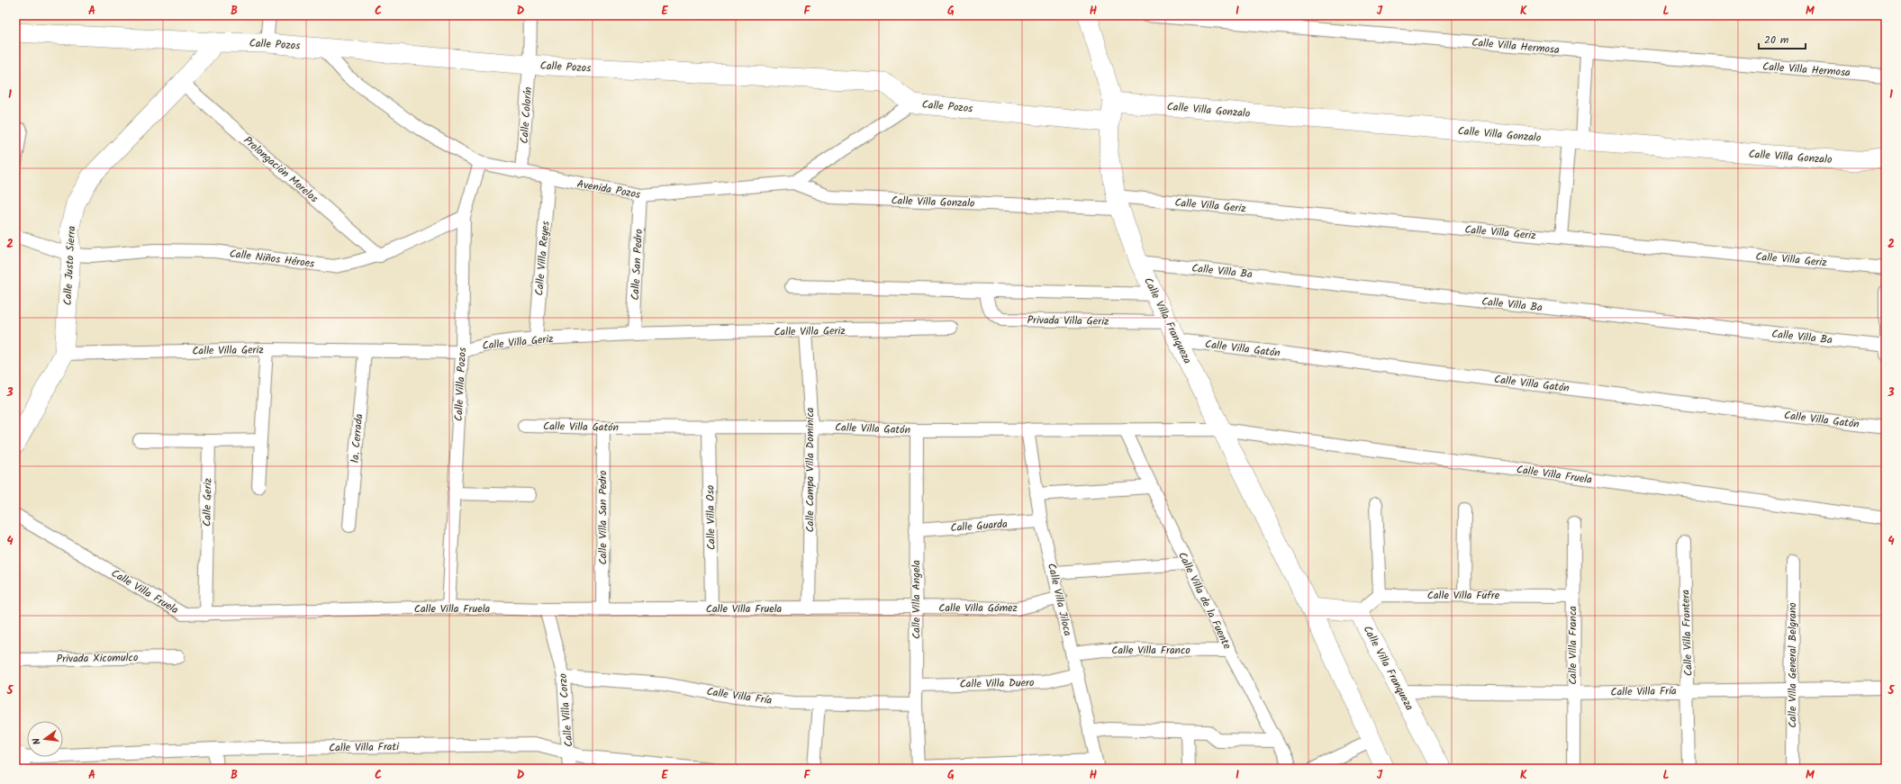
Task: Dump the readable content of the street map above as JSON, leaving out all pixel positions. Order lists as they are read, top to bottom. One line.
{"streets":{"street":["Calle Pozos","Calle Villa Hermosa","Calle Villa Gonzalo","Calle Colorín","Prolongación Morelos","Avenida Pozos","Calle Villa Geriz","Calle Niños Héroes","Calle Villa Reyes","Calle San Pedro","Calle Justo Sierra","Calle Villa Ba","Privada Villa Geriz","Calle Villa Franqueza","Calle Villa Gatón","Calle Villa Pozos","1a. Cerrada","Calle Campa Villa Dominica","Calle Villa Fruela","Calle Geriz","Calle Villa San Pedro","Calle Villa Oso","Calle Guarda","Calle Villa Fufre","Calle Villa Angela","Calle Villa Jiloca","Calle Villa de la Fuente","Calle Villa Gómez","Calle Villa Frontera","Calle Villa Franca","Calle Villa Franco","Privada Xicomulco","Calle Villa General Belgrano","Calle Villa Duero","Calle Villa Fría","Calle Villa Corzo","Calle Villa Frati"]},"crossings":[["Calle Pozos","Calle Colorín"],["Calle Pozos","Avenida Pozos"],["Calle Pozos","Calle Justo Sierra"],["Calle Pozos","Calle Villa Franqueza"],["Calle Villa Gonzalo","Avenida Pozos"],["Calle Villa Gonzalo","Calle Villa Geriz"],["Calle Villa Gonzalo","Calle Villa Franqueza"],["Calle Colorín","Avenida Pozos"],["Prolongación Morelos","Calle Niños Héroes"],["Prolongación Morelos","Calle Justo Sierra"],["Avenida Pozos","Calle Villa Reyes"],["Avenida Pozos","Calle San Pedro"],["Avenida Pozos","Calle Villa Pozos"],["Calle Villa Geriz","Calle Villa Reyes"],["Calle Villa Geriz","Calle San Pedro"],["Calle Villa Geriz","Calle Justo Sierra"],["Calle Villa Geriz","Calle Villa Franqueza"],["Calle Villa Geriz","Calle Villa Pozos"],["Calle Villa Geriz","1a. Cerrada"],["Calle Villa Geriz","Calle Campa Villa Dominica"],["Calle Niños Héroes","Calle Justo Sierra"],["Calle Niños Héroes","Calle Villa Pozos"],["Calle Villa Ba","Calle Villa Franqueza"],["Privada Villa Geriz","Calle Villa Franqueza"],["Calle Villa Franqueza","Calle Villa Gatón"],["Calle Villa Franqueza","Calle Villa Fruela"],["Calle Villa Franqueza","Calle Villa Fría"],["Calle Villa Gatón","Calle Campa Villa Dominica"],["Calle Villa Gatón","Calle Villa Fruela"],["Calle Villa Gatón","Calle Villa San Pedro"],["Calle Villa Gatón","Calle Villa Oso"],["Calle Villa Gatón","Calle Villa Angela"],["Calle Villa Gatón","Calle Villa Jiloca"],["Calle Villa Gatón","Calle Villa de la Fuente"],["Calle Villa Pozos","Calle Villa Fruela"],["Calle Campa Villa Dominica","Calle Villa Fruela"],["Calle Villa Fruela","Calle Geriz"],["Calle Villa Fruela","Calle Villa San Pedro"],["Calle Villa Fruela","Calle Villa Oso"],["Calle Villa Fruela","Calle Villa Angela"],["Calle Villa Fruela","Calle Villa Gómez"],["Calle Villa Fruela","Calle Villa Corzo"],["Calle Guarda","Calle Villa Angela"],["Calle Guarda","Calle Villa Jiloca"],["Calle Villa Fufre","Calle Villa Franca"],["Calle Villa Angela","Calle Villa Gómez"],["Calle Villa Angela","Calle Villa Duero"],["Calle Villa Angela","Calle Villa Fría"],["Calle Villa Jiloca","Calle Villa Gómez"],["Calle Villa Jiloca","Calle Villa Franco"],["Calle Villa Jiloca","Calle Villa Duero"],["Calle Villa de la Fuente","Calle Villa Franco"],["Calle Villa Frontera","Calle Villa Fría"],["Calle Villa Franca","Calle Villa Fría"],["Calle Villa General Belgrano","Calle Villa Fría"],["Calle Villa Fría","Calle Villa Corzo"],["Calle Villa Corzo","Calle Villa Frati"]],"scale_bar":"20 m","north":"left","grid":{"columns":["A","B","C","D","E","F","G","H","I","J","K","L","M"],"rows":["1","2","3","4","5"]}}
